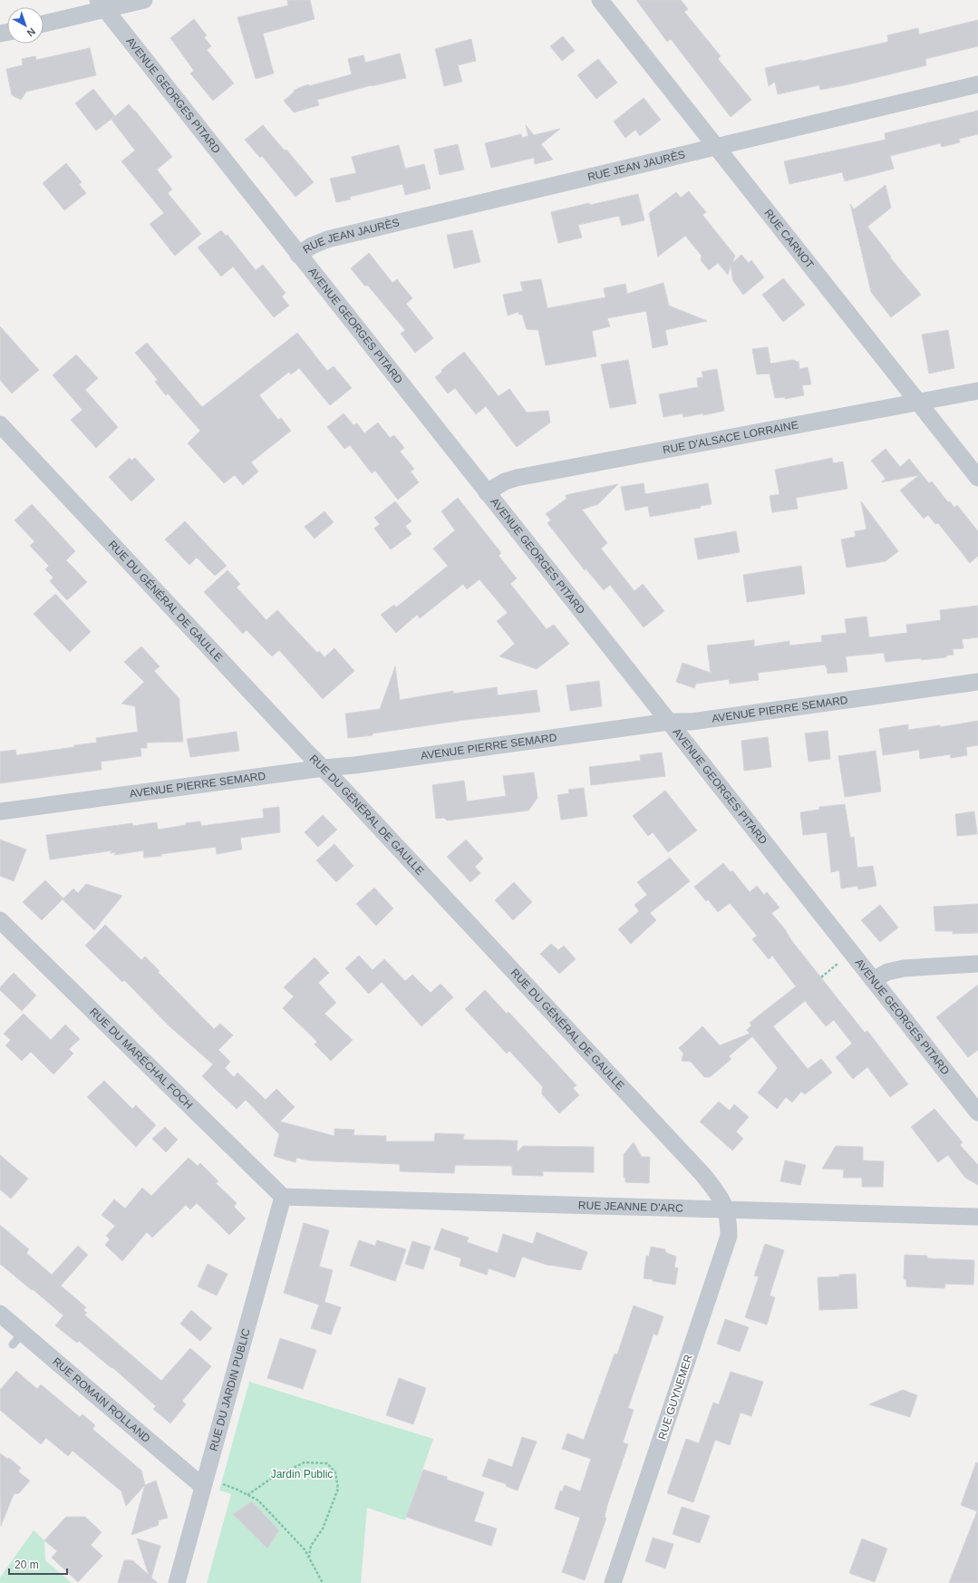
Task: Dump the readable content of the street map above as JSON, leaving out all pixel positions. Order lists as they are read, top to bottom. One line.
{"streets":{"street":["AVENUE GEORGES PITARD","RUE JEAN JAURÈS","RUE CARNOT","RUE D'ALSACE LORRAINE","RUE DU GÉNÉRAL DE GAULLE","AVENUE PIERRE SEMARD","RUE DU MARÉCHAL FOCH","RUE JEANNE D'ARC","RUE DU JARDIN PUBLIC","RUE GUYNEMER","RUE ROMAIN ROLLAND"]},"crossings":[["AVENUE GEORGES PITARD","RUE JEAN JAURÈS"],["AVENUE GEORGES PITARD","RUE D'ALSACE LORRAINE"],["AVENUE GEORGES PITARD","AVENUE PIERRE SEMARD"],["RUE JEAN JAURÈS","RUE CARNOT"],["RUE CARNOT","RUE D'ALSACE LORRAINE"],["RUE DU GÉNÉRAL DE GAULLE","AVENUE PIERRE SEMARD"],["RUE DU GÉNÉRAL DE GAULLE","RUE JEANNE D'ARC"],["RUE DU GÉNÉRAL DE GAULLE","RUE GUYNEMER"],["RUE DU MARÉCHAL FOCH","RUE JEANNE D'ARC"],["RUE DU MARÉCHAL FOCH","RUE DU JARDIN PUBLIC"],["RUE JEANNE D'ARC","RUE DU JARDIN PUBLIC"],["RUE JEANNE D'ARC","RUE GUYNEMER"],["RUE DU JARDIN PUBLIC","RUE ROMAIN ROLLAND"]],"parks":["Jardin Public"],"scale_bar":"20 m","north":"bottom right"}
